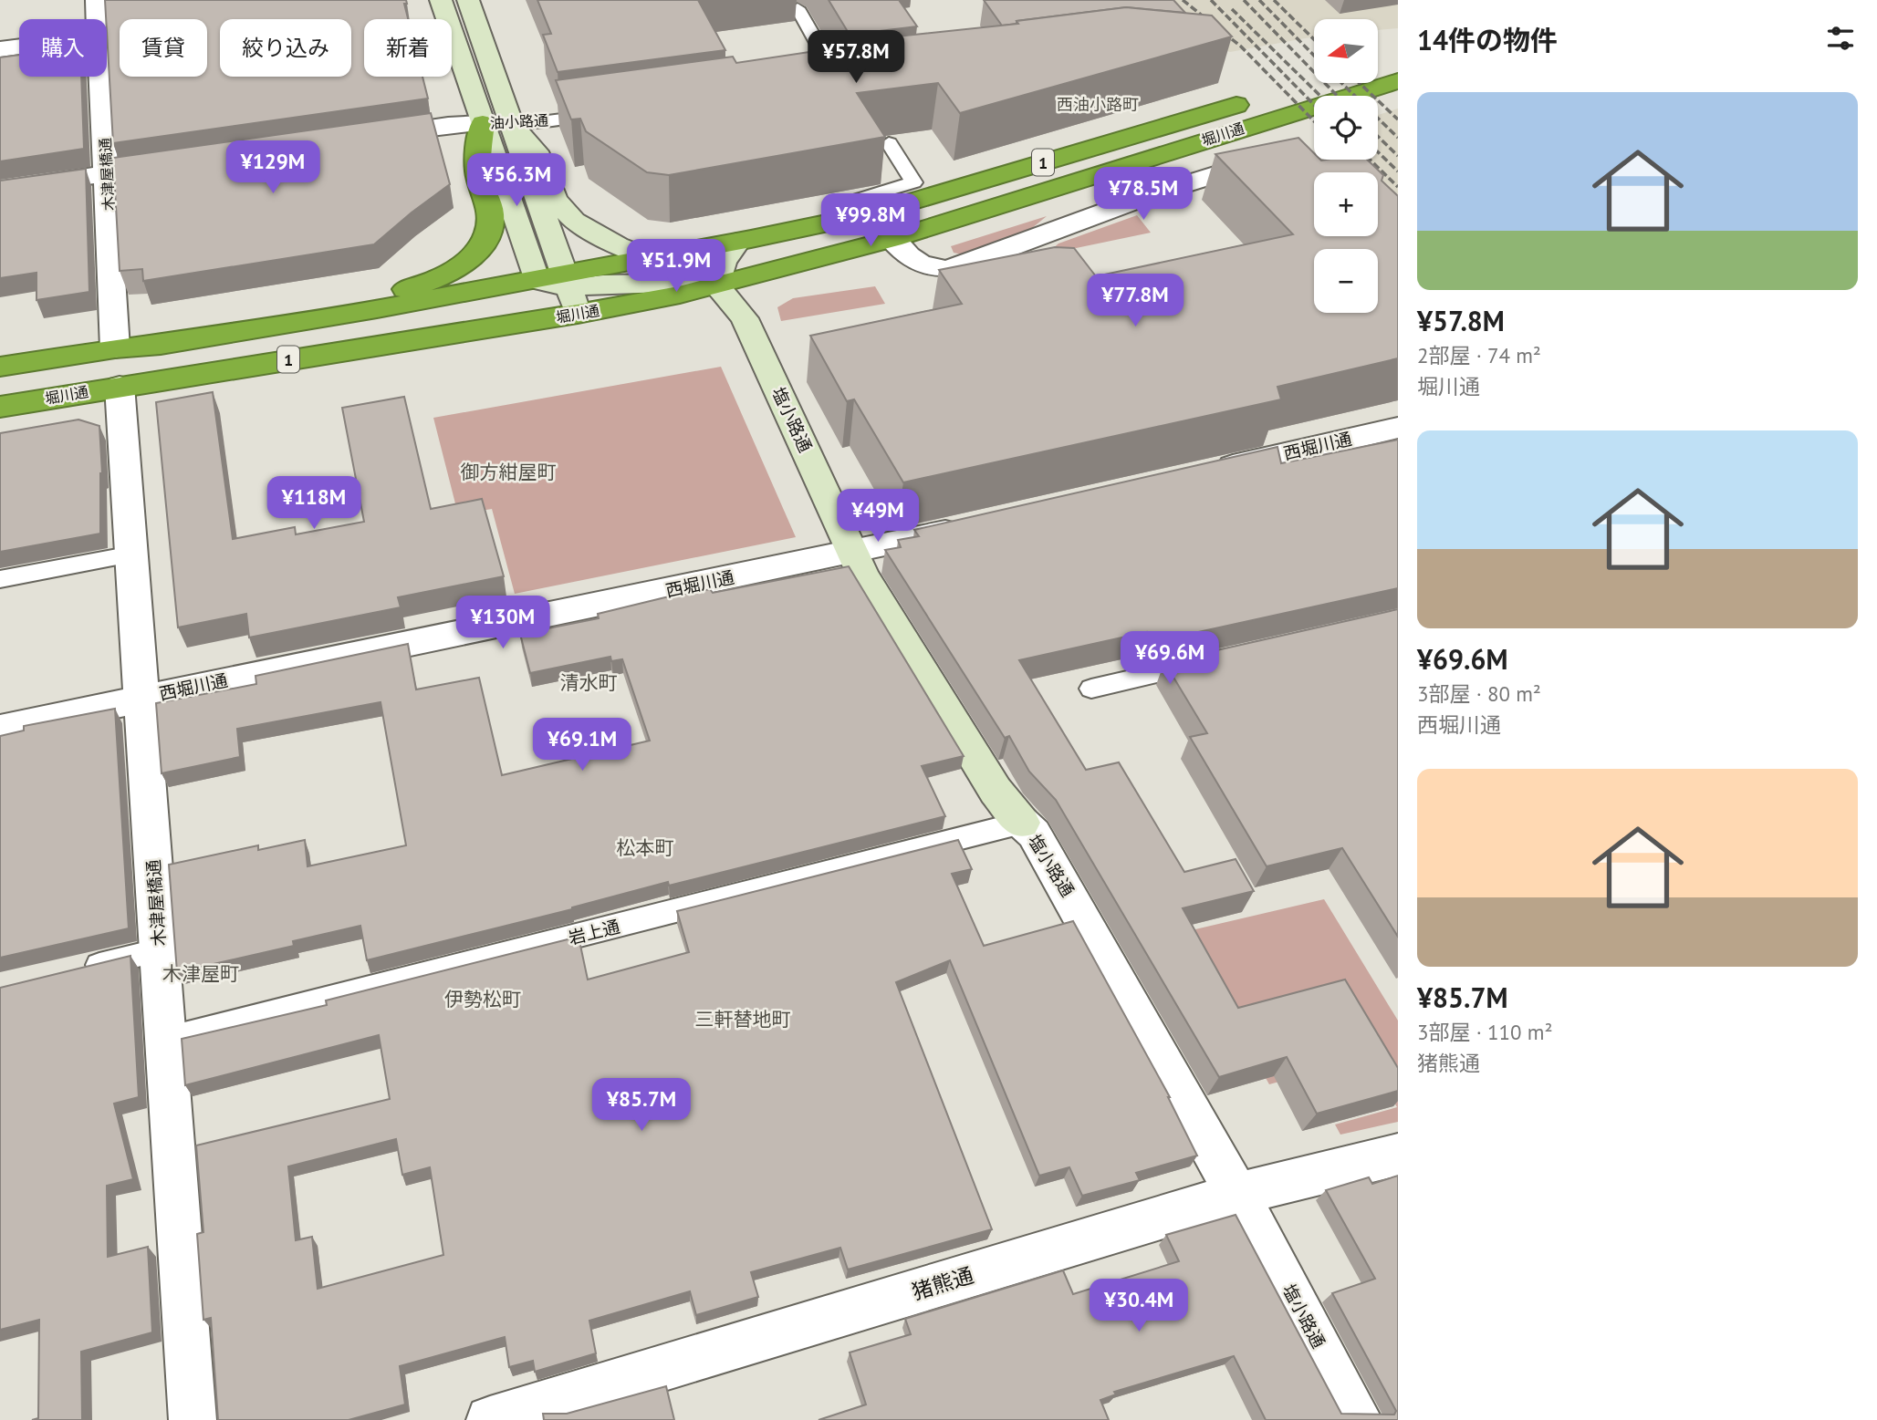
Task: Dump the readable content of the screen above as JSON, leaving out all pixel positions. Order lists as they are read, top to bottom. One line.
{"streets":{"highway":["堀川通","1"],"street":["油小路通","木津屋橋通","塩小路通","西堀川通","猪熊通"],"lane":["岩上通"]},"crossings":[["油小路通","1"],["堀川通","1"],["堀川通","木津屋橋通"],["堀川通","塩小路通"],["1","木津屋橋通"],["木津屋橋通","西堀川通"],["木津屋橋通","岩上通"],["塩小路通","西堀川通"],["塩小路通","岩上通"],["塩小路通","猪熊通"]],"districts":["西油小路町","御方紺屋町","清水町","松本町","木津屋町","伊勢松町","三軒替地町"],"north":"left","page":{"heading":"14件の物件","map_buttons":["+","−"],"chip":["購入","賃貸","絞り込み","新着"],"price":["¥57.8M","¥129M","¥56.3M","¥78.5M","¥99.8M","¥51.9M","¥77.8M","¥118M","¥49M","¥130M","¥69.6M","¥69.1M","¥85.7M","¥30.4M"],"list":[{"name":"¥57.8M","note":"2部屋 · 74 m² · 堀川通"},{"name":"¥69.6M","note":"3部屋 · 80 m² · 西堀川通"},{"name":"¥85.7M","note":"3部屋 · 110 m² · 猪熊通"}]}}
